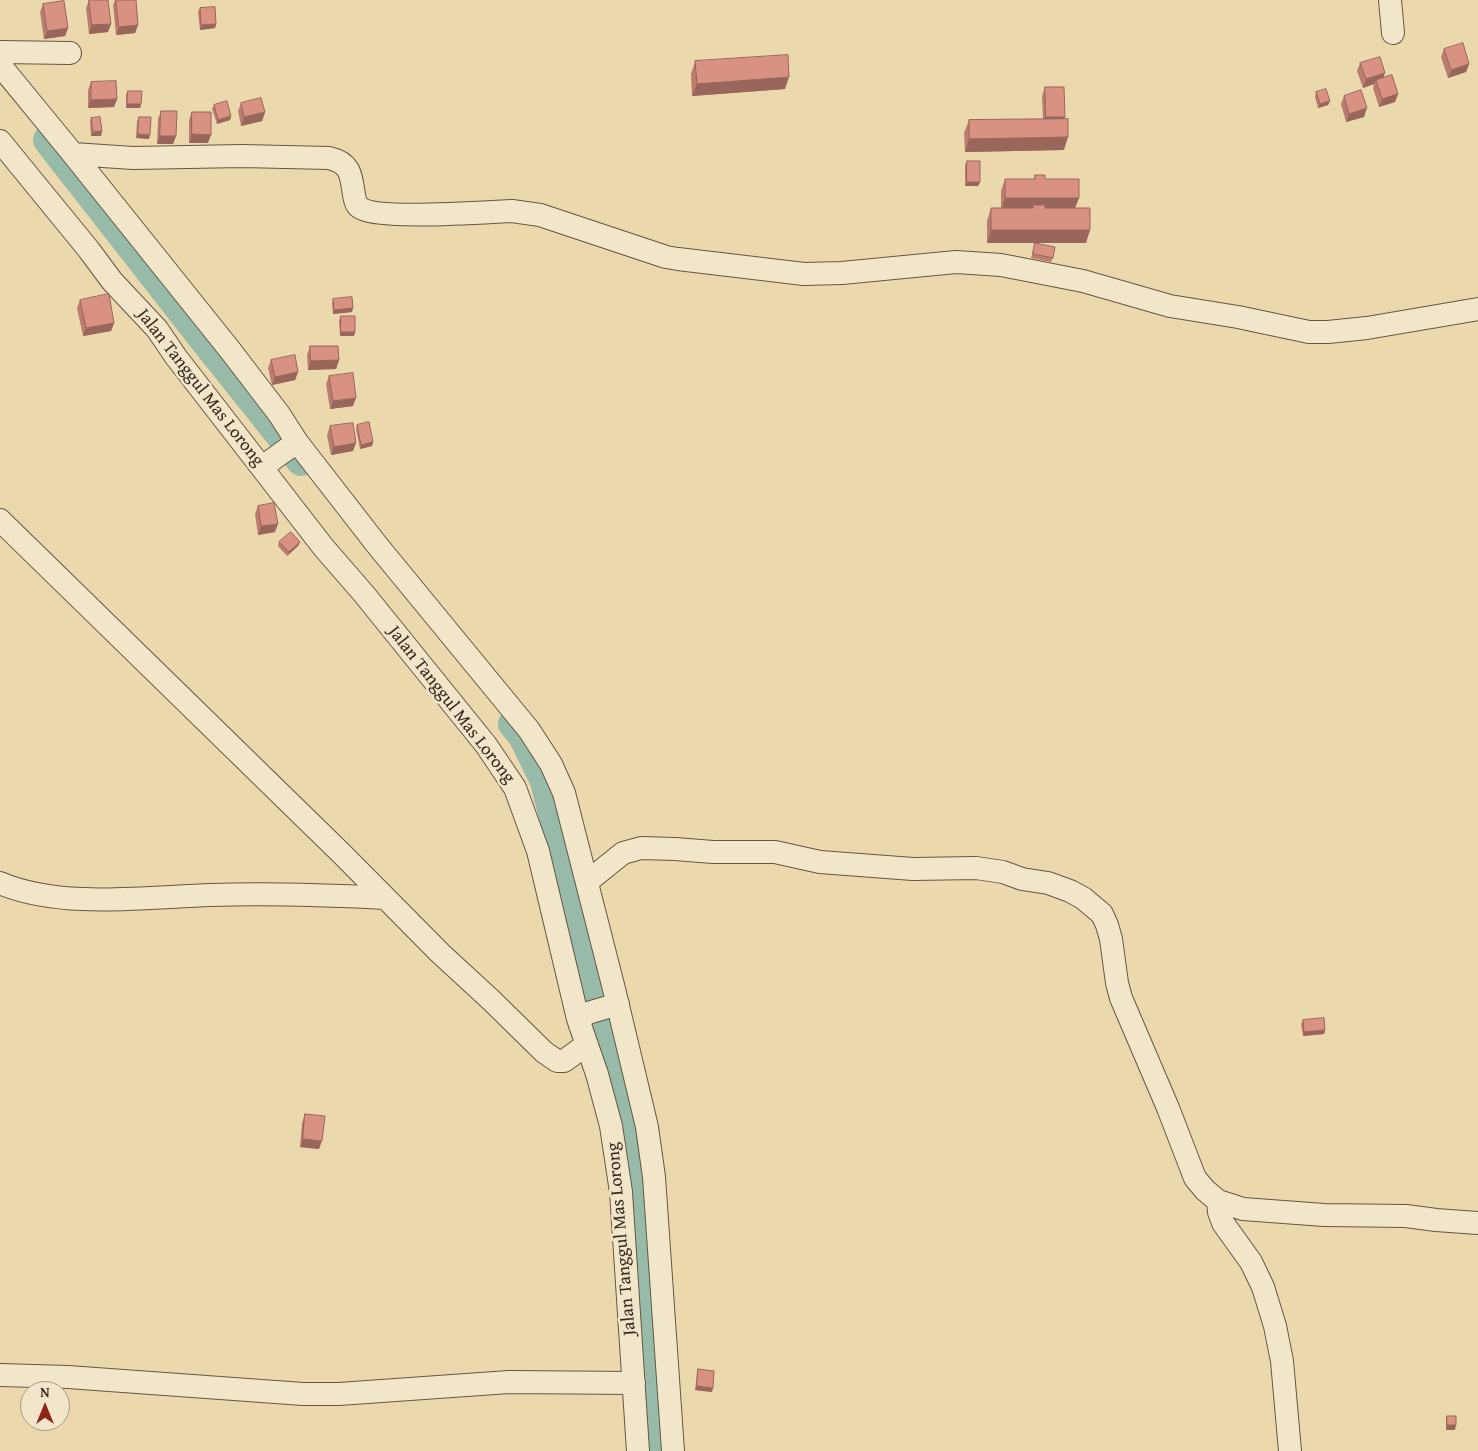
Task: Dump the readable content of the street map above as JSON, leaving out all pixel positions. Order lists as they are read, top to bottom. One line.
{"streets":{"street":["Jalan Tanggul Mas Lorong"]},"north":"top"}
